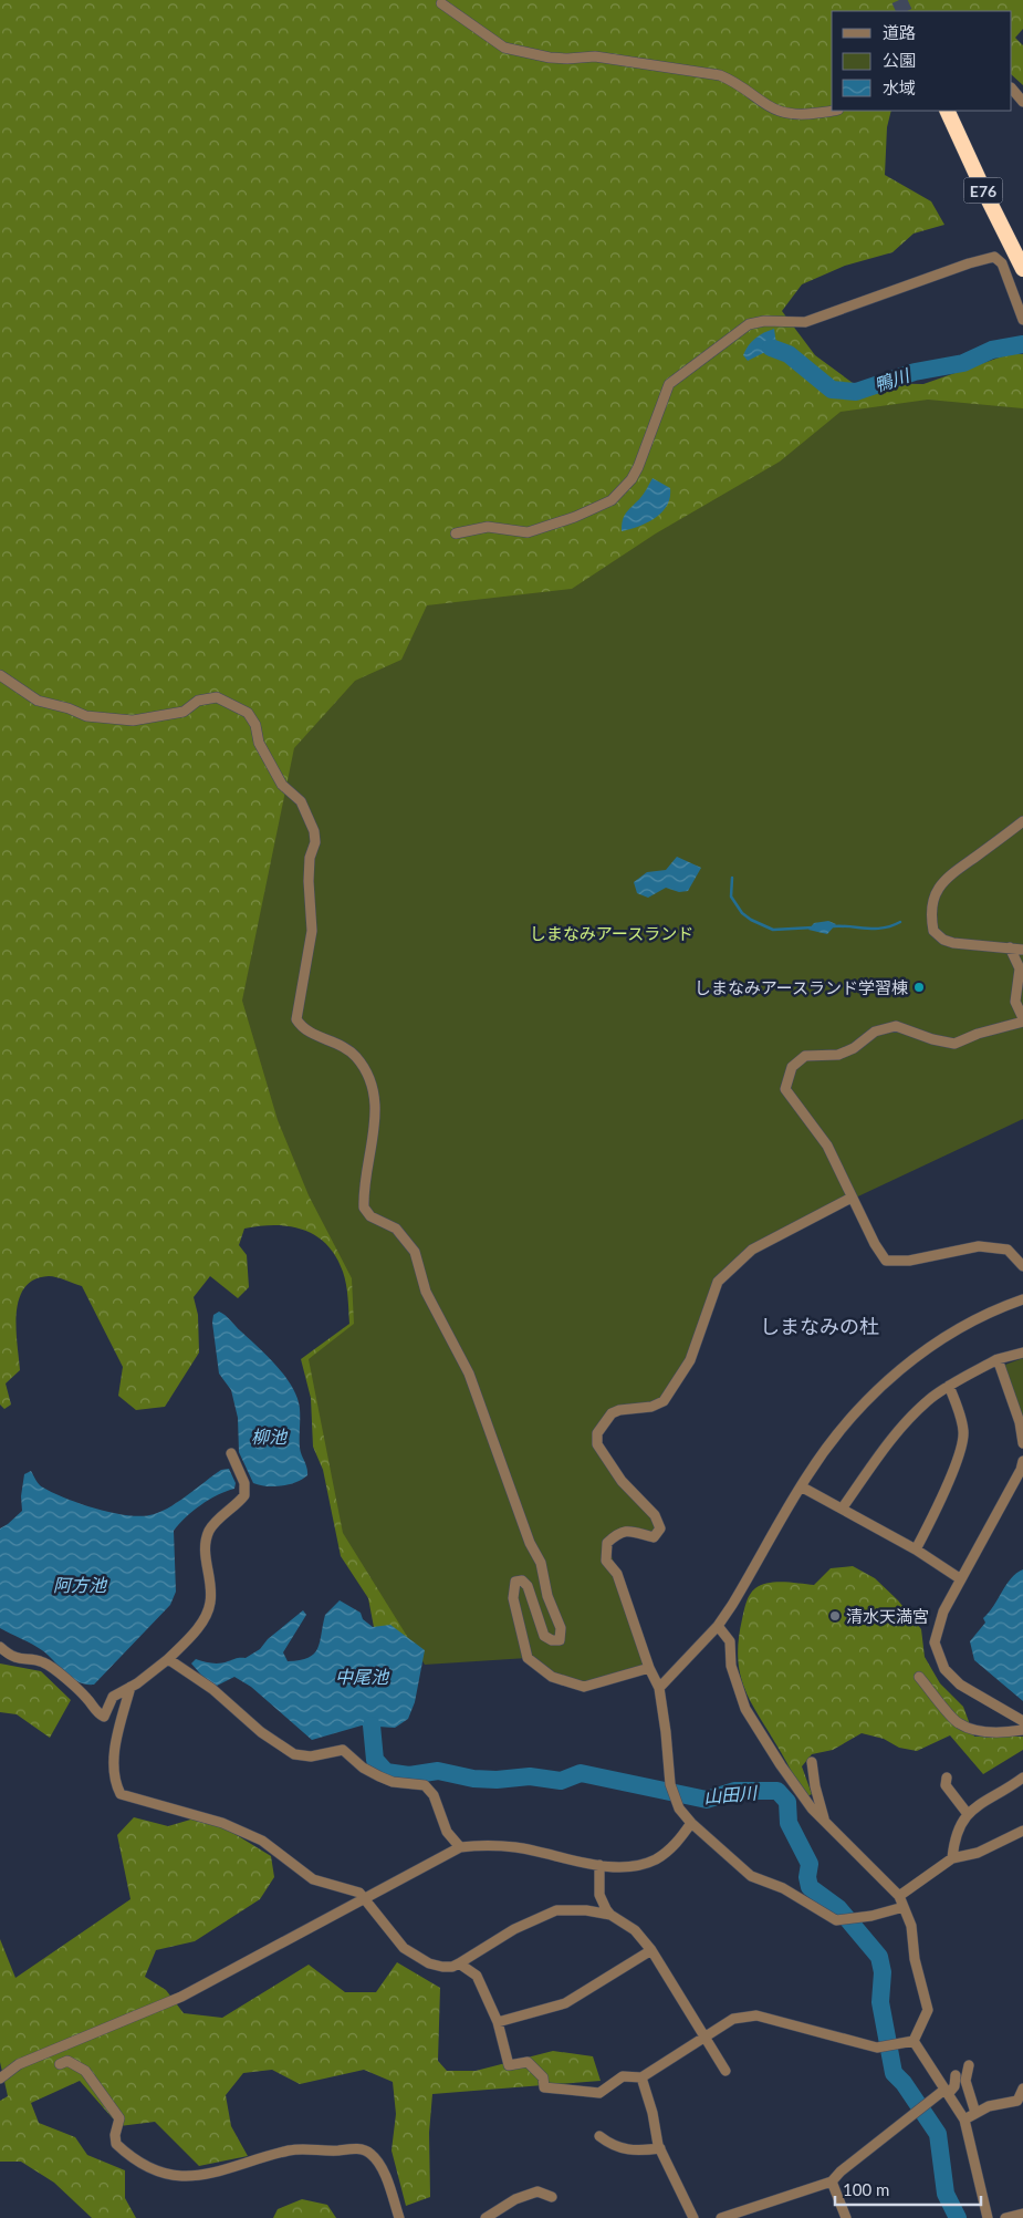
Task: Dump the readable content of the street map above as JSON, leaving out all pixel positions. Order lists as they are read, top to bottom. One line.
{"streets":{"highway":["E76"]},"districts":["しまなみの杜"],"water":["鴨川","柳池","阿方池","中尾池","山田川"],"parks":["しまなみアースランド"],"places":["しまなみアースランド学習棟","清水天満宮"],"legend":["道路","公園","水域"],"scale_bar":"100 m"}
